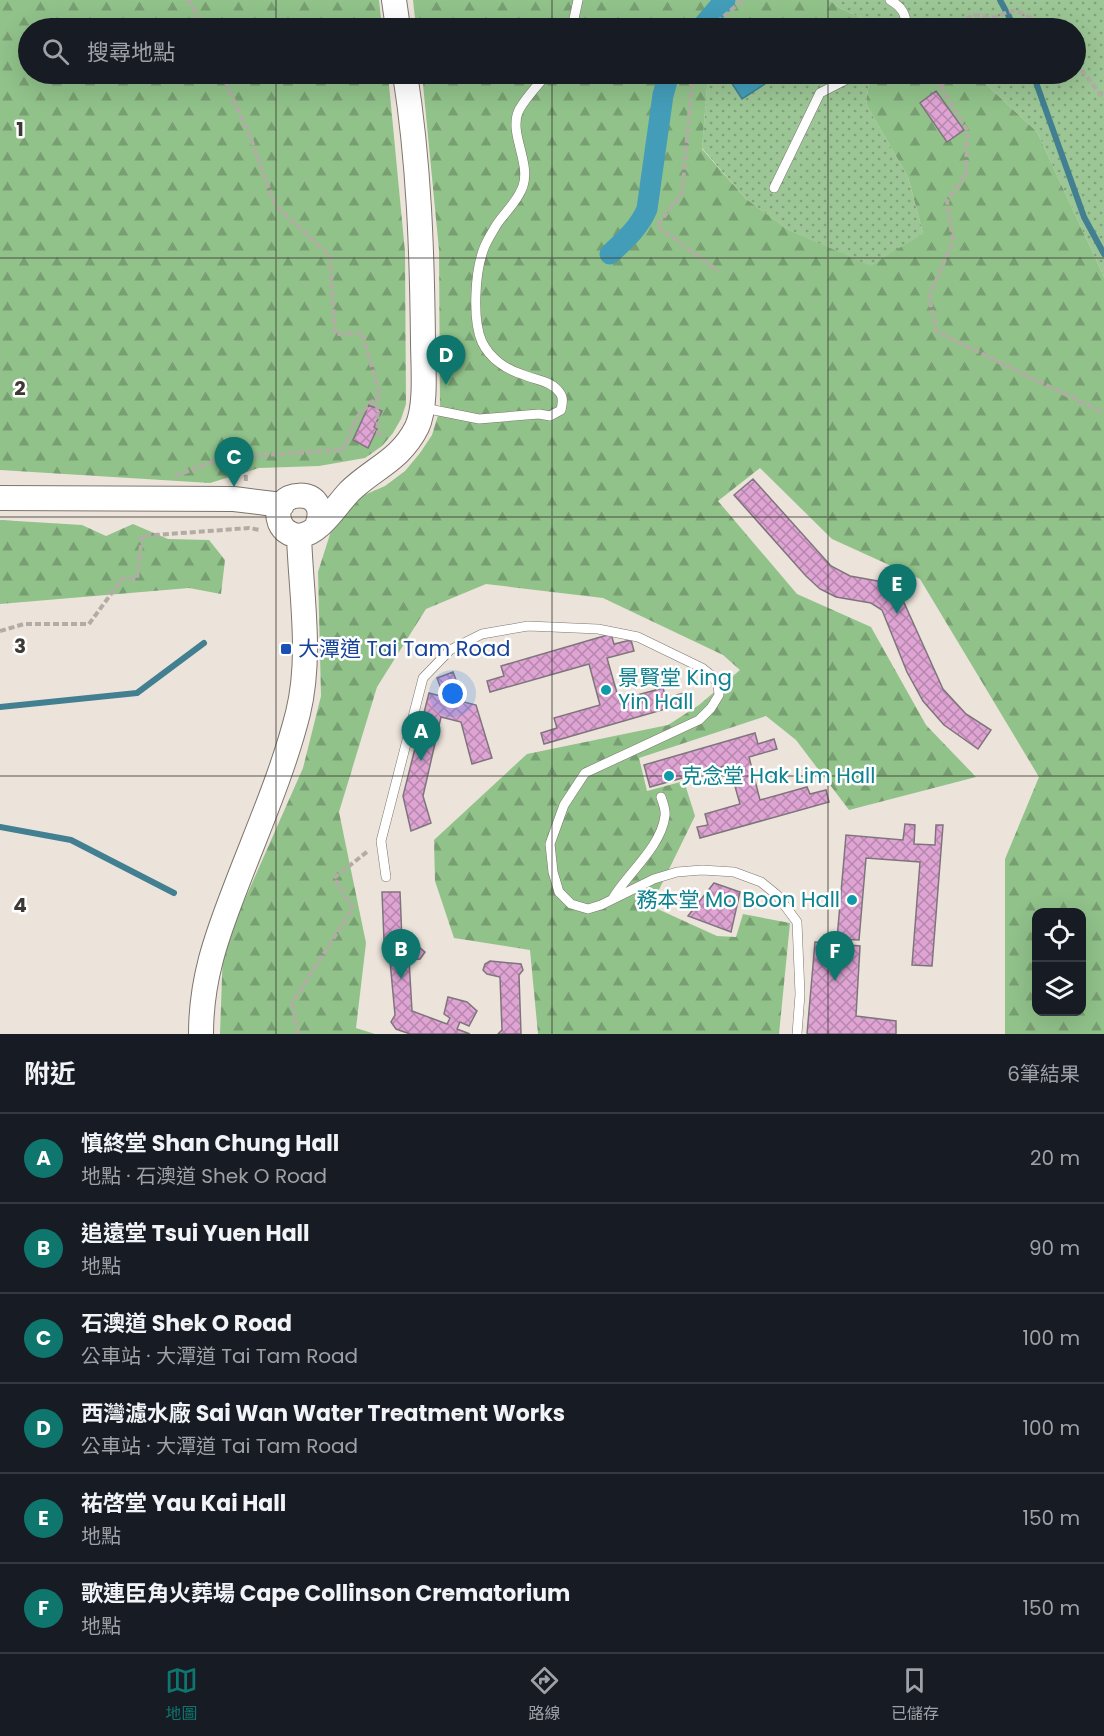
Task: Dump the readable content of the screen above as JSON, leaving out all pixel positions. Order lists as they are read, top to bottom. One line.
{"places":{"transit":["大潭道 Tai Tam Road"],"other":["景賢堂 King Yin Hall","克念堂 Hak Lim Hall","務本堂 Mo Boon Hall"]},"page":{"search":"搜尋地點","pins":["D","C","E","A","B","F"],"heading":["附近","6筆結果"],"list":[{"mark":"A","name":"慎終堂 Shan Chung Hall","note":"地點 · 石澳道 Shek O Road","value":"20 m"},{"mark":"B","name":"追遠堂 Tsui Yuen Hall","note":"地點","value":"90 m"},{"mark":"C","name":"石澳道 Shek O Road","note":"公車站 · 大潭道 Tai Tam Road","value":"100 m"},{"mark":"D","name":"西灣濾水廠 Sai Wan Water Treatment Works","note":"公車站 · 大潭道 Tai Tam Road","value":"100 m"},{"mark":"E","name":"祐啓堂 Yau Kai Hall","note":"地點","value":"150 m"},{"mark":"F","name":"歌連臣角火葬場 Cape Collinson Crematorium","note":"地點","value":"150 m"}],"nav":["地圖","路線","已儲存"]},"grid":{"rows":["1","2","3","4"]}}
